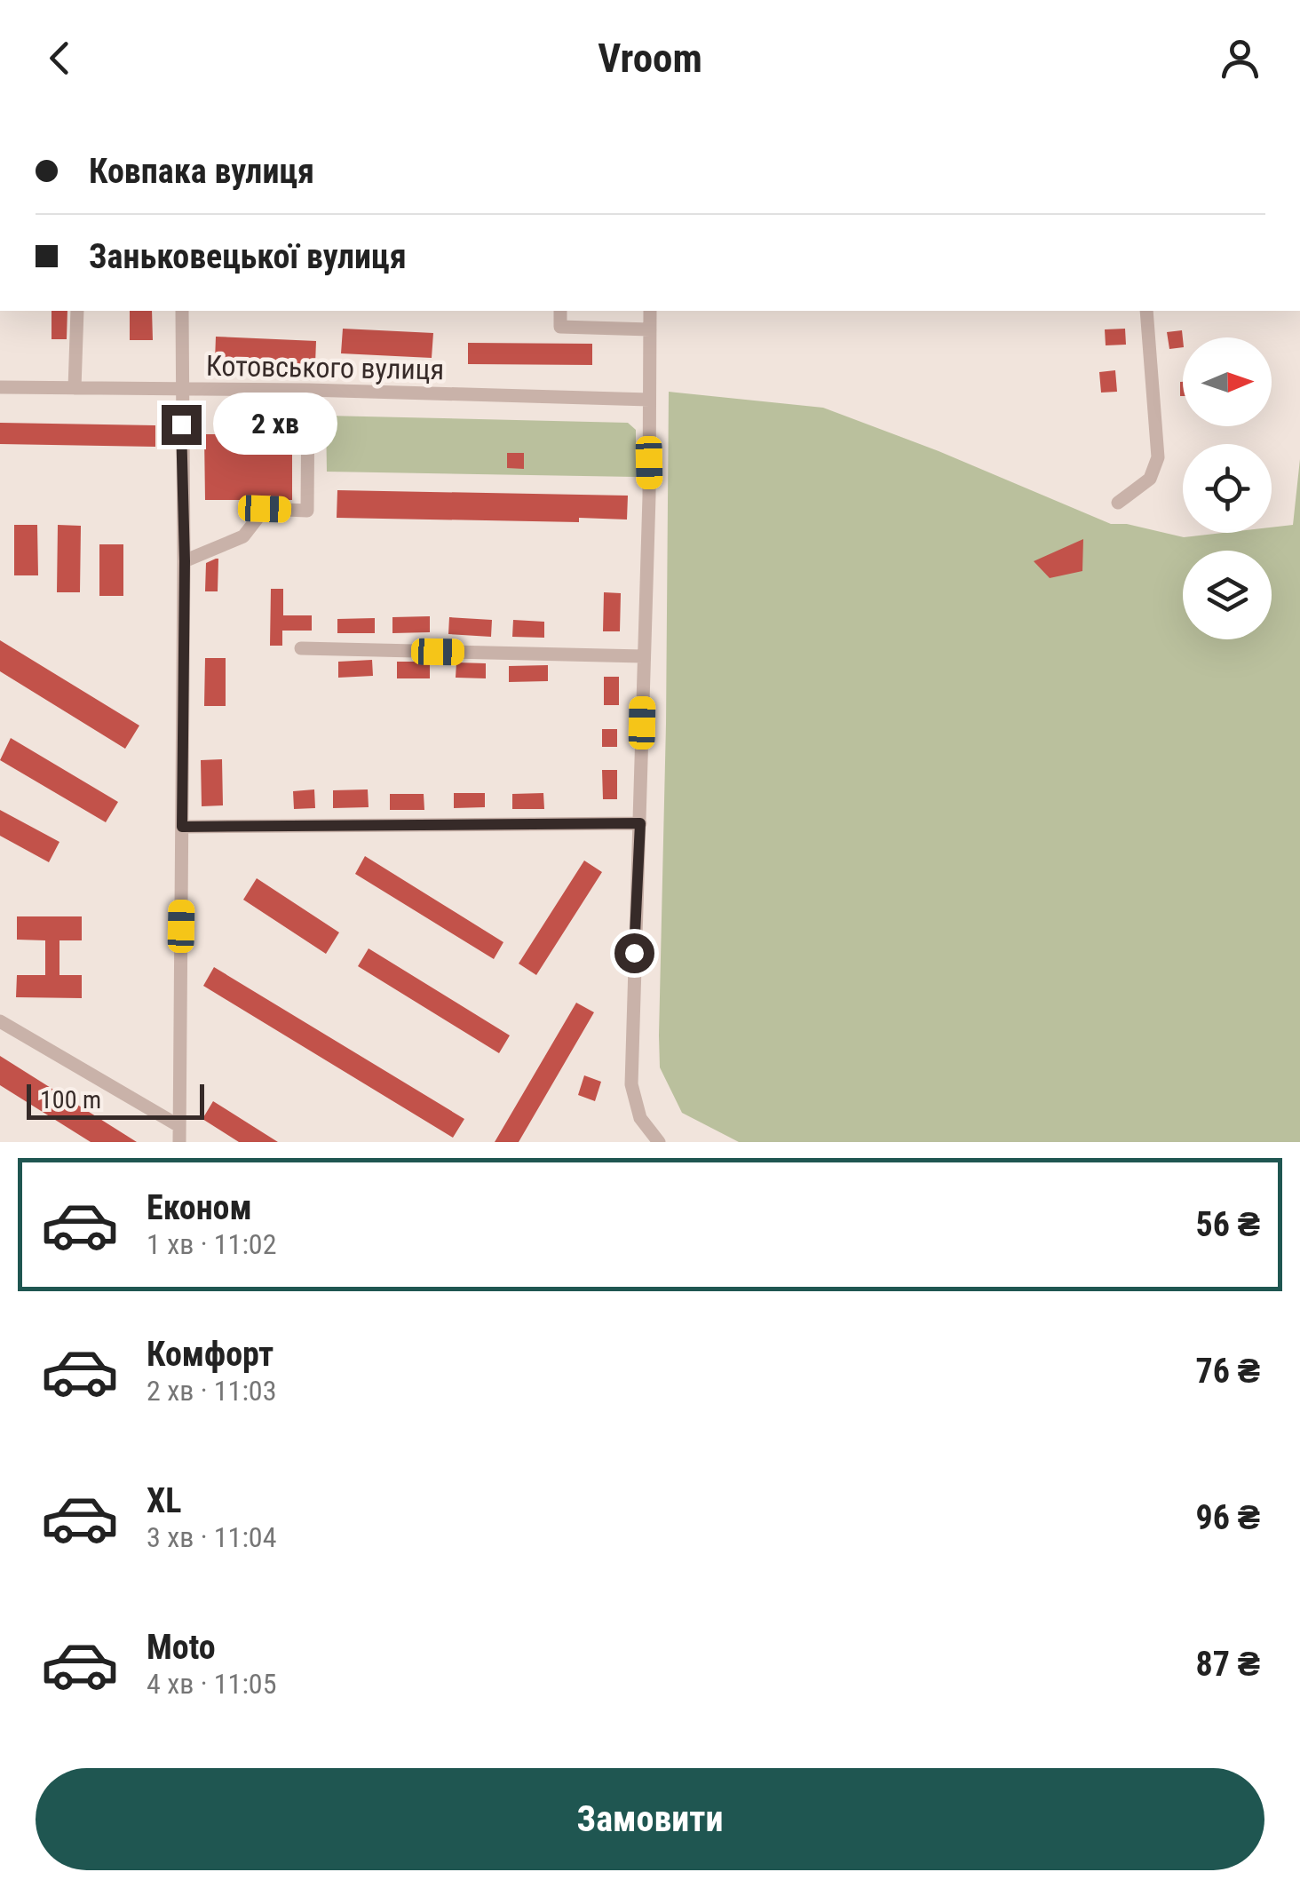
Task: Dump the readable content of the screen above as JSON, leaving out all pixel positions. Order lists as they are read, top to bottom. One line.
{"streets":{"street":["Котовського вулиця"]},"scale_bar":"100 m","north":"right","page":{"header":"Vroom","banner":["Ковпака вулиця","Заньковецької вулиця"],"bubble":"2 хв","scale":"100 m","list":[{"name":"Економ","note":"1 хв · 11:02","value":"56 ₴"},{"name":"Комфорт","note":"2 хв · 11:03","value":"76 ₴"},{"name":"XL","note":"3 хв · 11:04","value":"96 ₴"},{"name":"Moto","note":"4 хв · 11:05","value":"87 ₴"}],"buttons":"Замовити"}}
